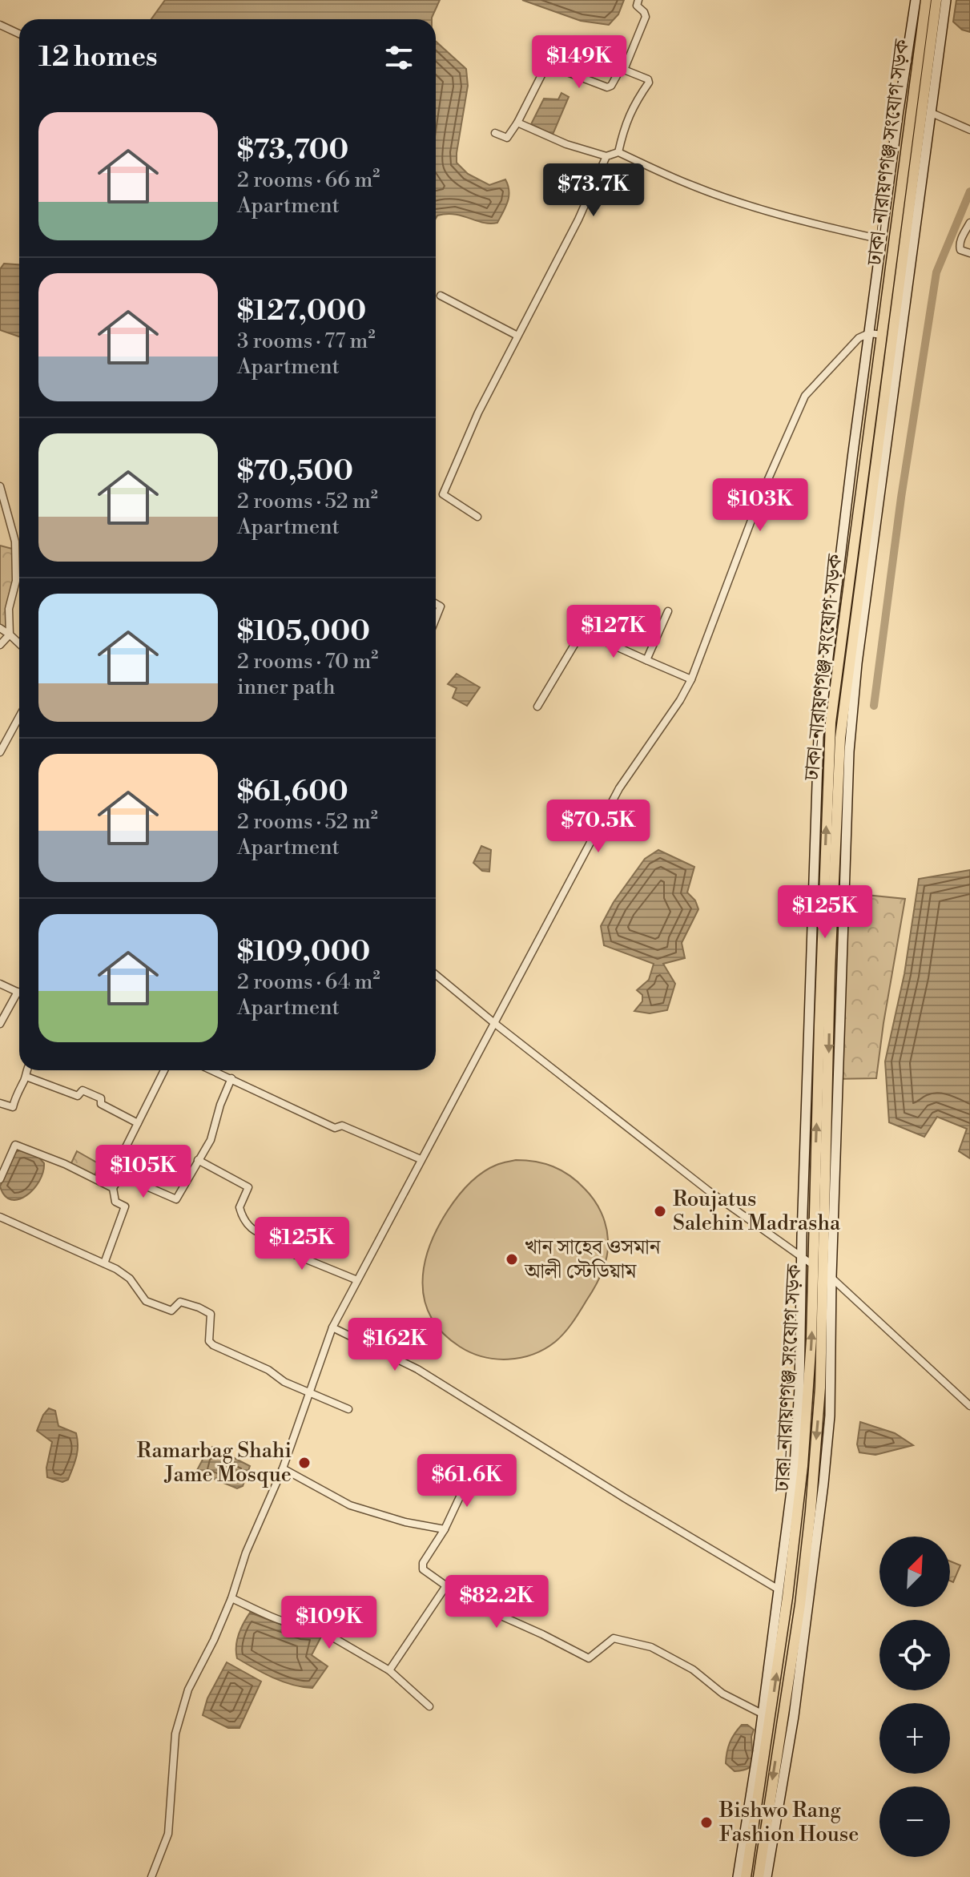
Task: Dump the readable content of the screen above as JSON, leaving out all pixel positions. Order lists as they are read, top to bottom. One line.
{"streets":{"main road":["ঢাকা-নারায়ণগঞ্জ সংযোগ সড়ক"]},"places":["Roujatus Salehin Madrasha","খান সাহেব ওসমান আলী স্টেডিয়াম","Ramarbag Shahi Jame Mosque","Bishwo Rang Fashion House"],"north":"top right","page":{"heading":"12 homes","price":["$149K","$73.7K","$103K","$127K","$70.5K","$125K","$105K","$125K","$162K","$61.6K","$82.2K","$109K"],"list":[{"name":"$73,700","note":"2 rooms · 66 m² · Apartment"},{"name":"$127,000","note":"3 rooms · 77 m² · Apartment"},{"name":"$70,500","note":"2 rooms · 52 m² · Apartment"},{"name":"$105,000","note":"2 rooms · 70 m² · inner path"},{"name":"$61,600","note":"2 rooms · 52 m² · Apartment"},{"name":"$109,000","note":"2 rooms · 64 m² · Apartment"}],"map_buttons":["+","−"]}}
